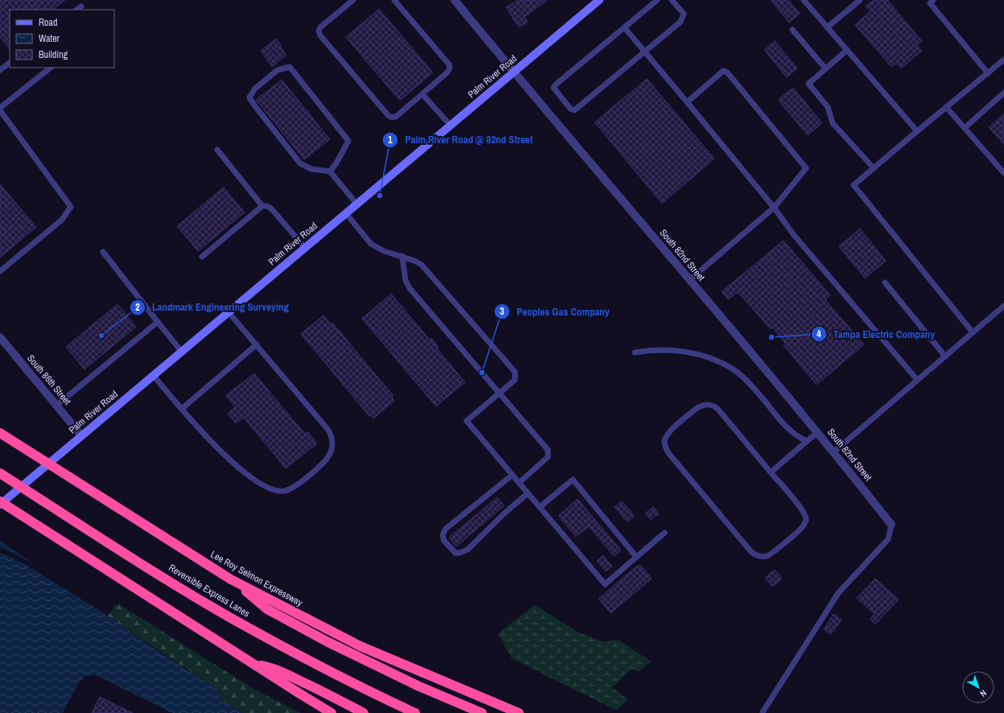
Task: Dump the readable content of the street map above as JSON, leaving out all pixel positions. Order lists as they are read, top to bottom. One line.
{"streets":{"highway":["Lee Roy Selmon Expressway","Reversible Express Lanes"],"street":["Palm River Road","South 82nd Street","South 86th Street"]},"crossings":[["Palm River Road","South 82nd Street"],["Palm River Road","South 86th Street"]],"places":["Palm River Road @ 82nd Street","Landmark Engineering Surveying","Tampa Electric Company","Peoples Gas Company"],"legend":["Road","Water","Building"],"north":"bottom right"}
